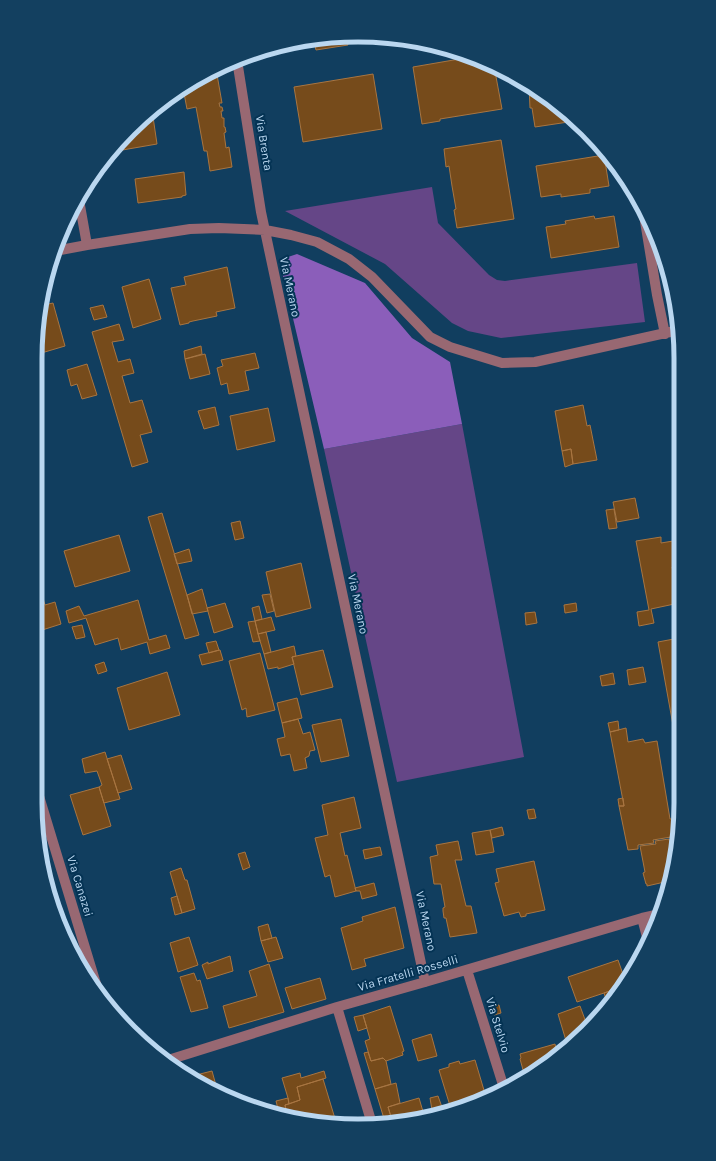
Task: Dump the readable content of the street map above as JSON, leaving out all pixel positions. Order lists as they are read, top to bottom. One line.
{"streets":{"street":["Via Brenta","Via Merano","Via Canazei","Via Fratelli Rosselli","Via Stelvio"]},"crossings":[["Via Brenta","Via Merano"],["Via Merano","Via Fratelli Rosselli"],["Via Fratelli Rosselli","Via Stelvio"]]}
